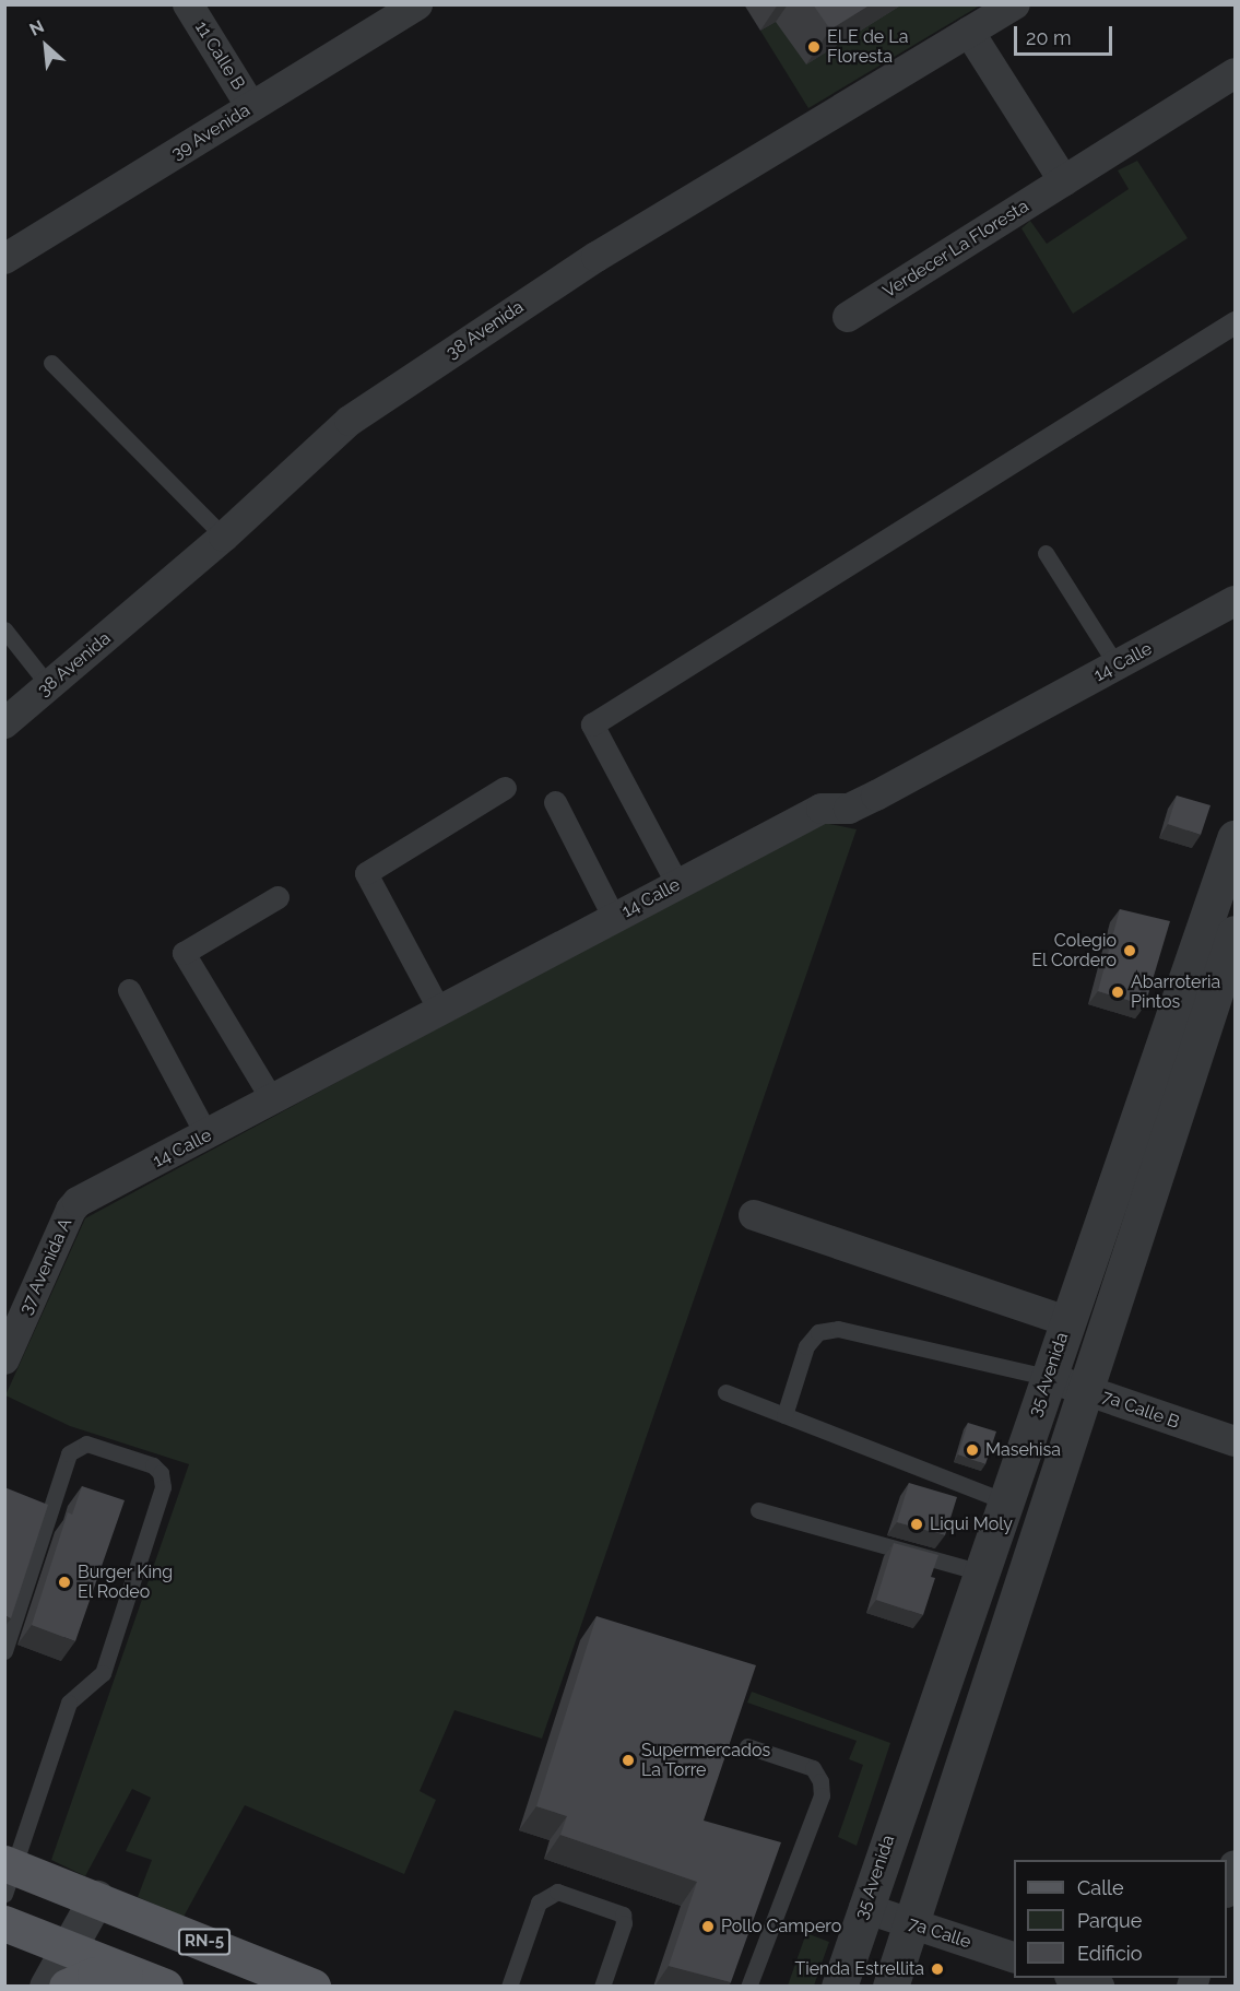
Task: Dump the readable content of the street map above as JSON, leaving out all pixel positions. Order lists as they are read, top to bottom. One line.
{"streets":{"main road":["RN-5"],"street":["11 Calle B","39 Avenida","Verdecer La Floresta","38 Avenida","14 Calle","37 Avenida A","35 Avenida","7a Calle B","7a Calle"]},"crossings":[["11 Calle B","39 Avenida"],["14 Calle","37 Avenida A"],["35 Avenida","7a Calle B"],["35 Avenida","7a Calle"]],"places":["ELE de La Floresta","Colegio El Cordero","Abarroteria Pintos","Masehisa","Liqui Moly","Burger King El Rodeo","Supermercados La Torre","Pollo Campero","Tienda Estrellita"],"legend":["Calle","Parque","Edificio"],"scale_bar":"20 m","north":"top left"}
